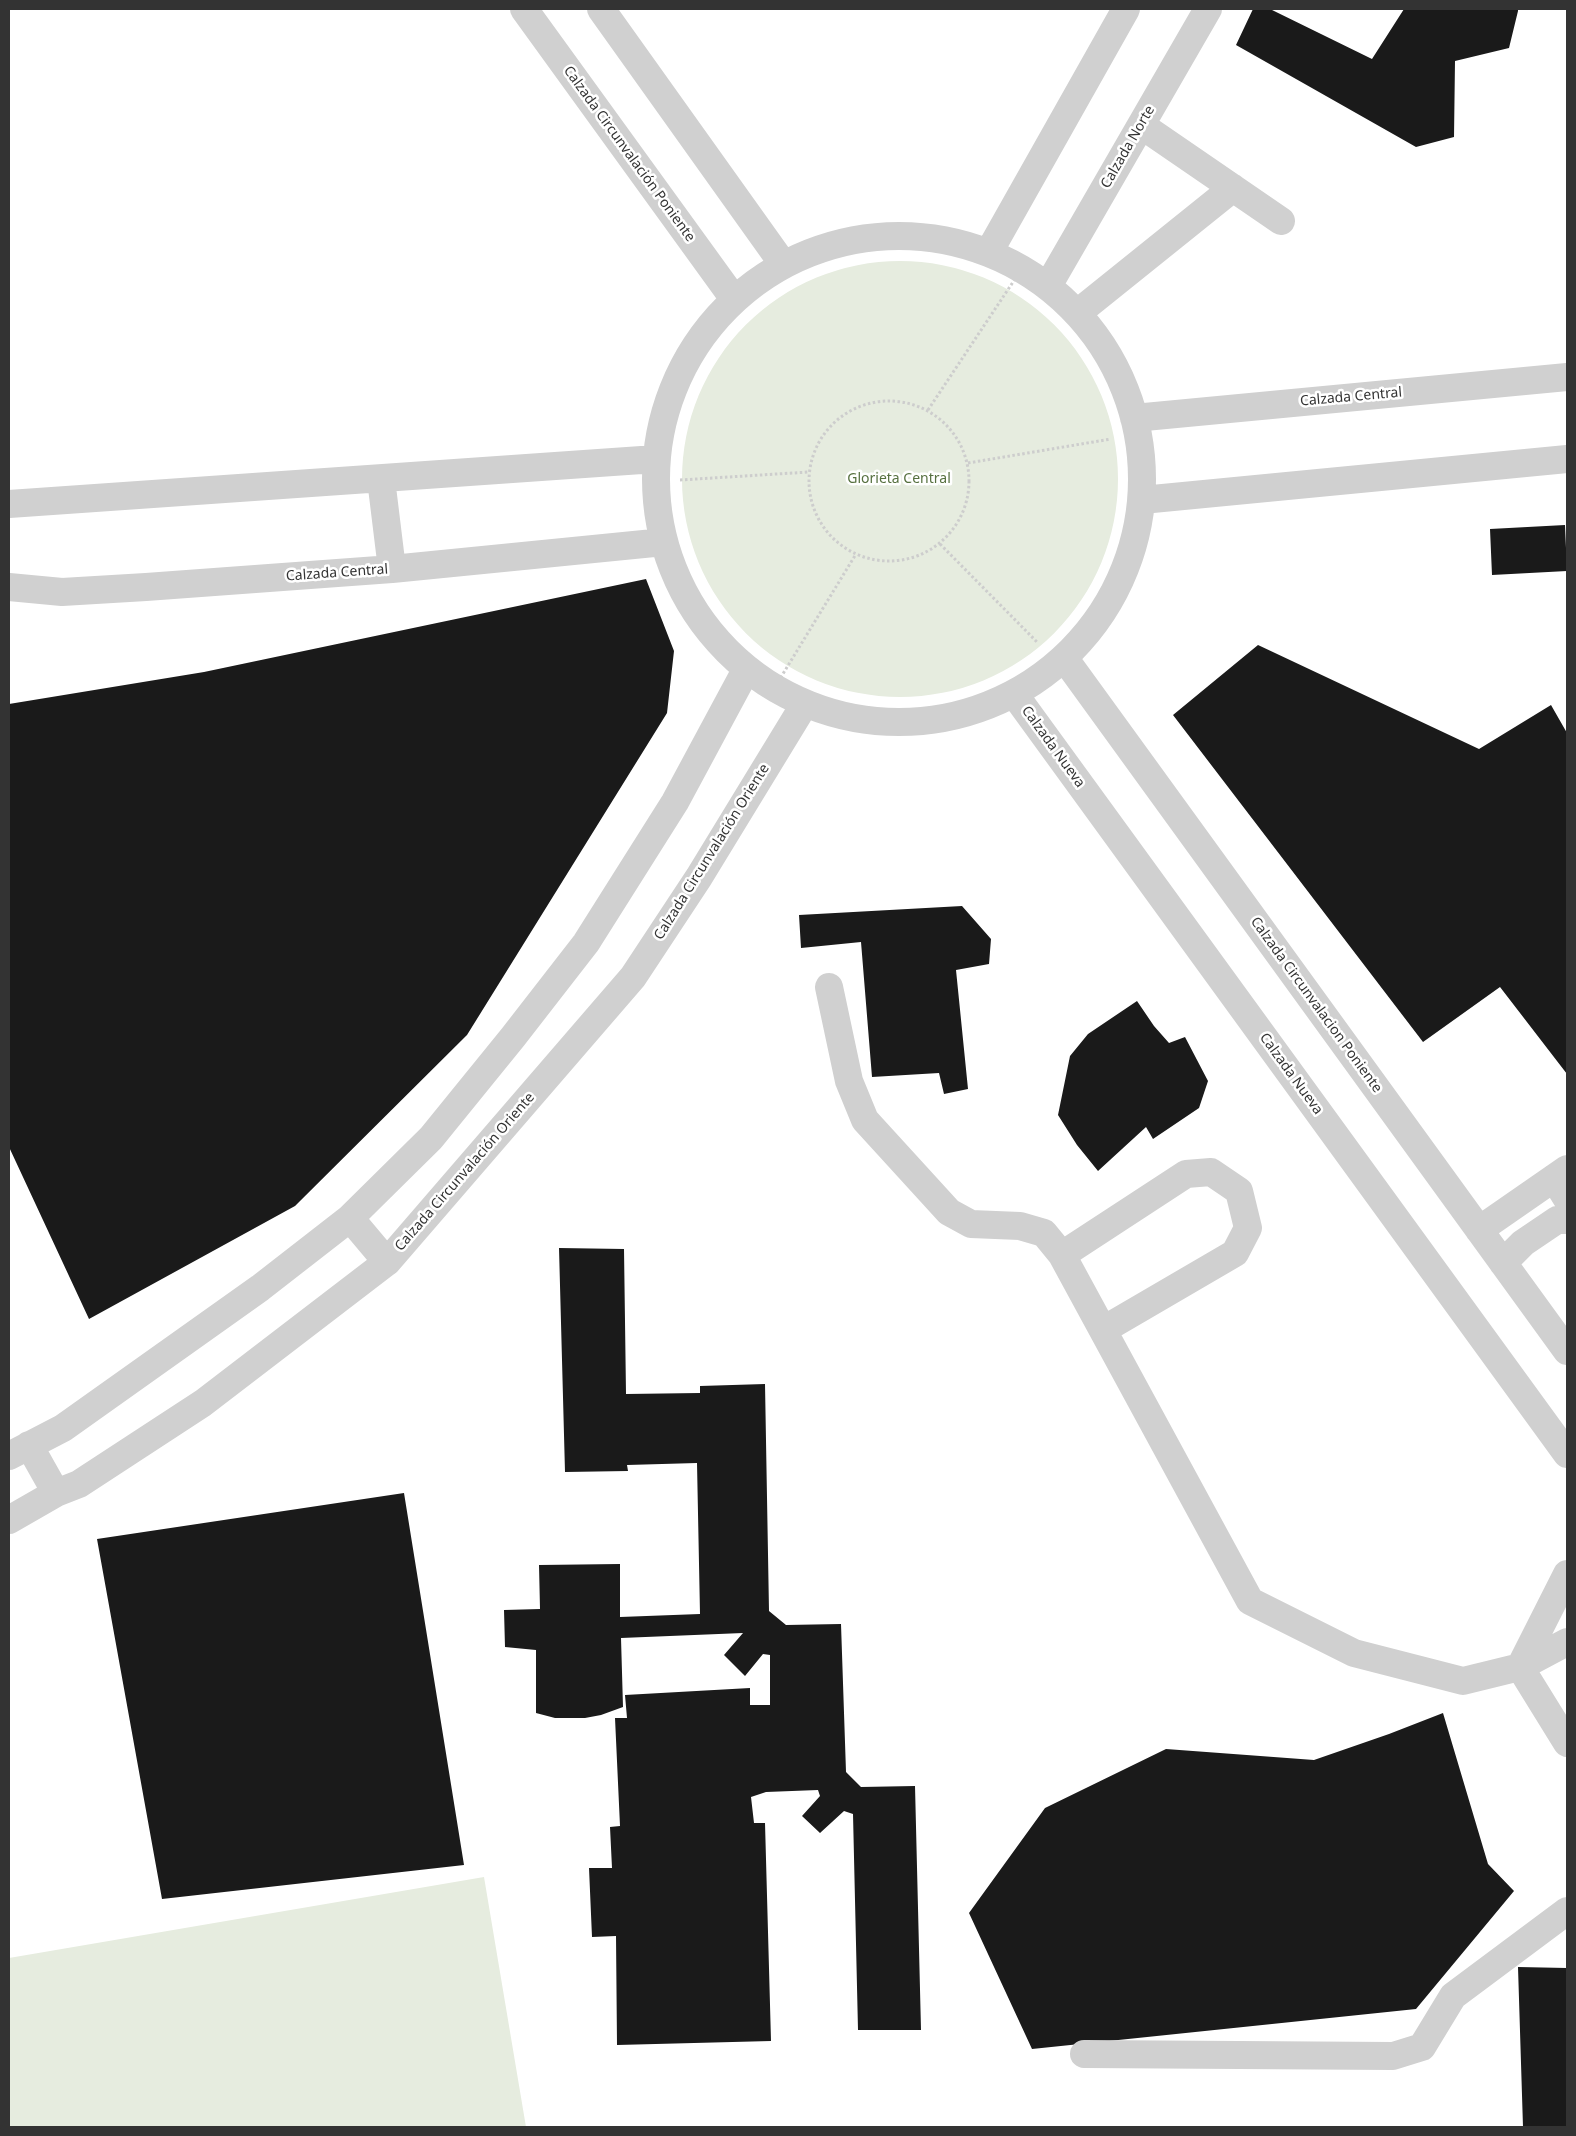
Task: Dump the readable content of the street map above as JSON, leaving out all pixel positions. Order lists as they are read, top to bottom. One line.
{"streets":{"street":["Calzada Norte","Calzada Circunvalación Poniente","Calzada Central","Calzada Nueva","Calzada Circunvalación Oriente","Calzada Circunvalacion Poniente"]},"parks":["Glorieta Central"]}
